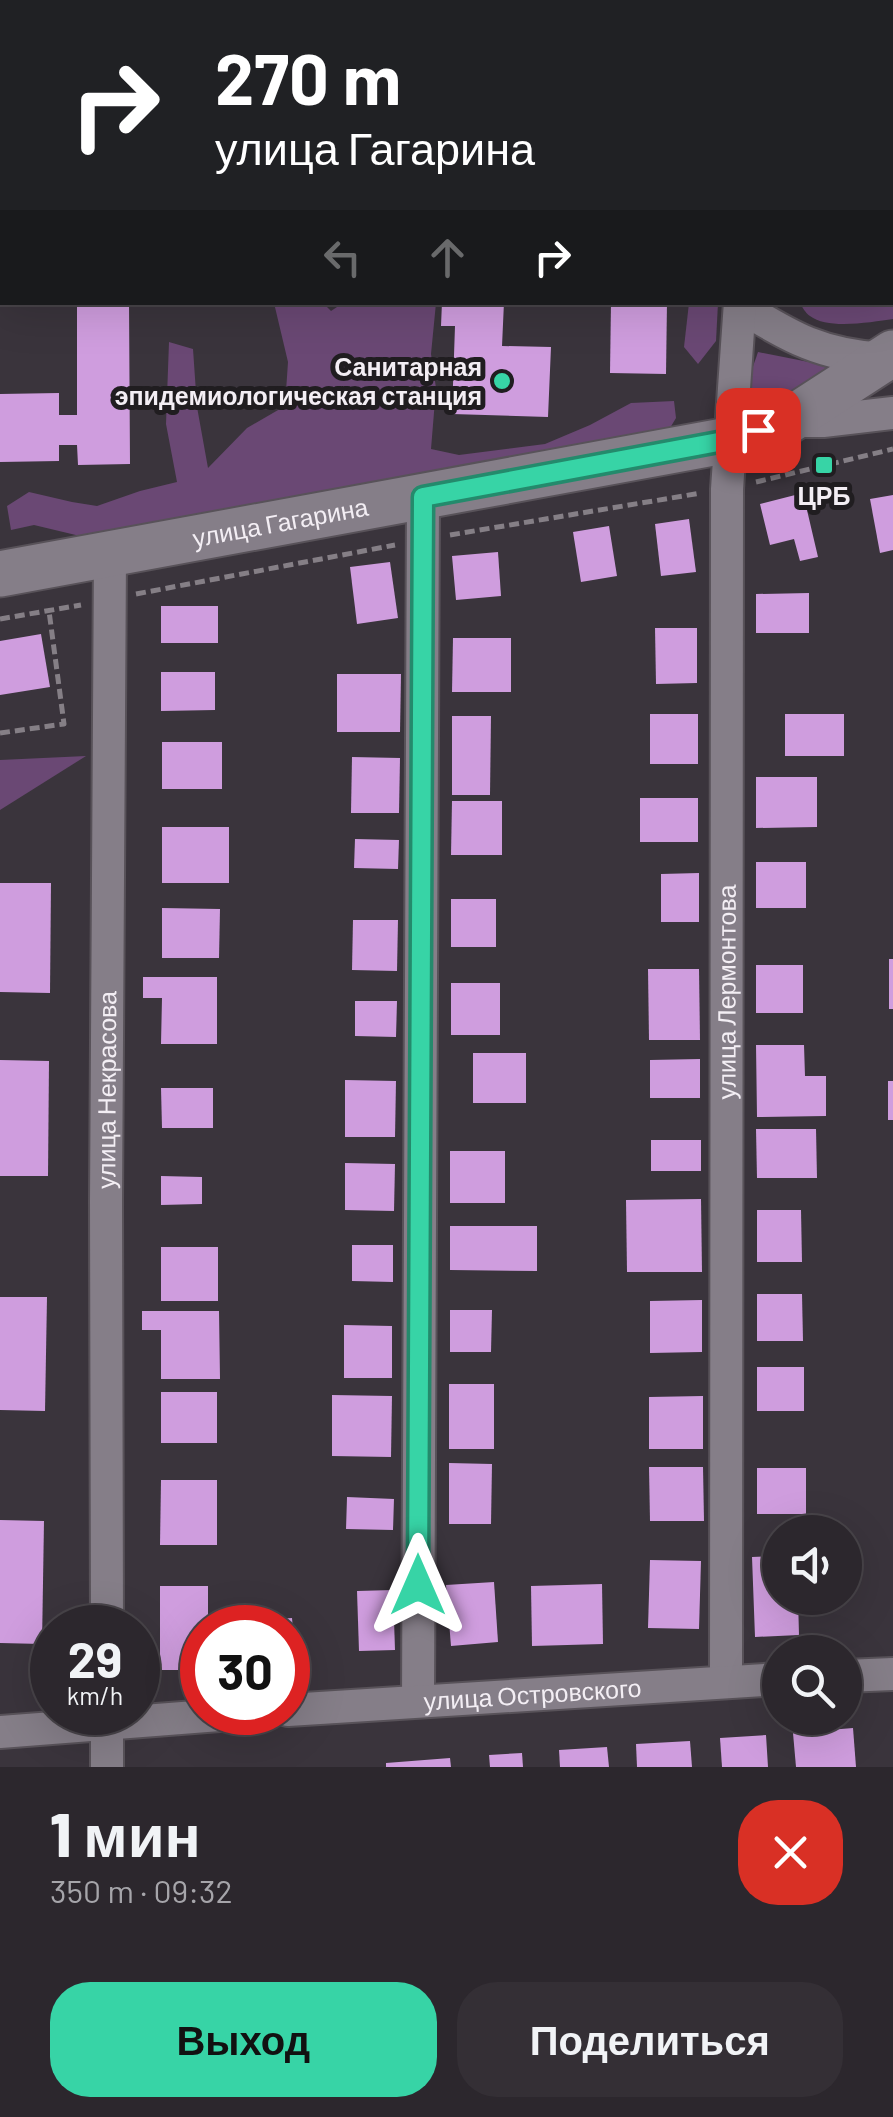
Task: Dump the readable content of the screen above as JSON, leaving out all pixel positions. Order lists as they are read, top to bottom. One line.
{"streets":{"street":["улица Гагарина","улица Лермонтова","улица Некрасова","улица Островского"]},"crossings":[["улица Гагарина","улица Лермонтова"],["улица Гагарина","улица Некрасова"],["улица Лермонтова","улица Островского"]],"places":{"other":["Санитарная эпидемиологическая станция"],"transit":["ЦРБ"]},"page":{"turn":["270 m","улица Гагарина"],"speed":"29 km/h","limit":"30","heading":["1 мин","350 m · 09:32"],"buttons":["Выход","Поделиться"]}}
